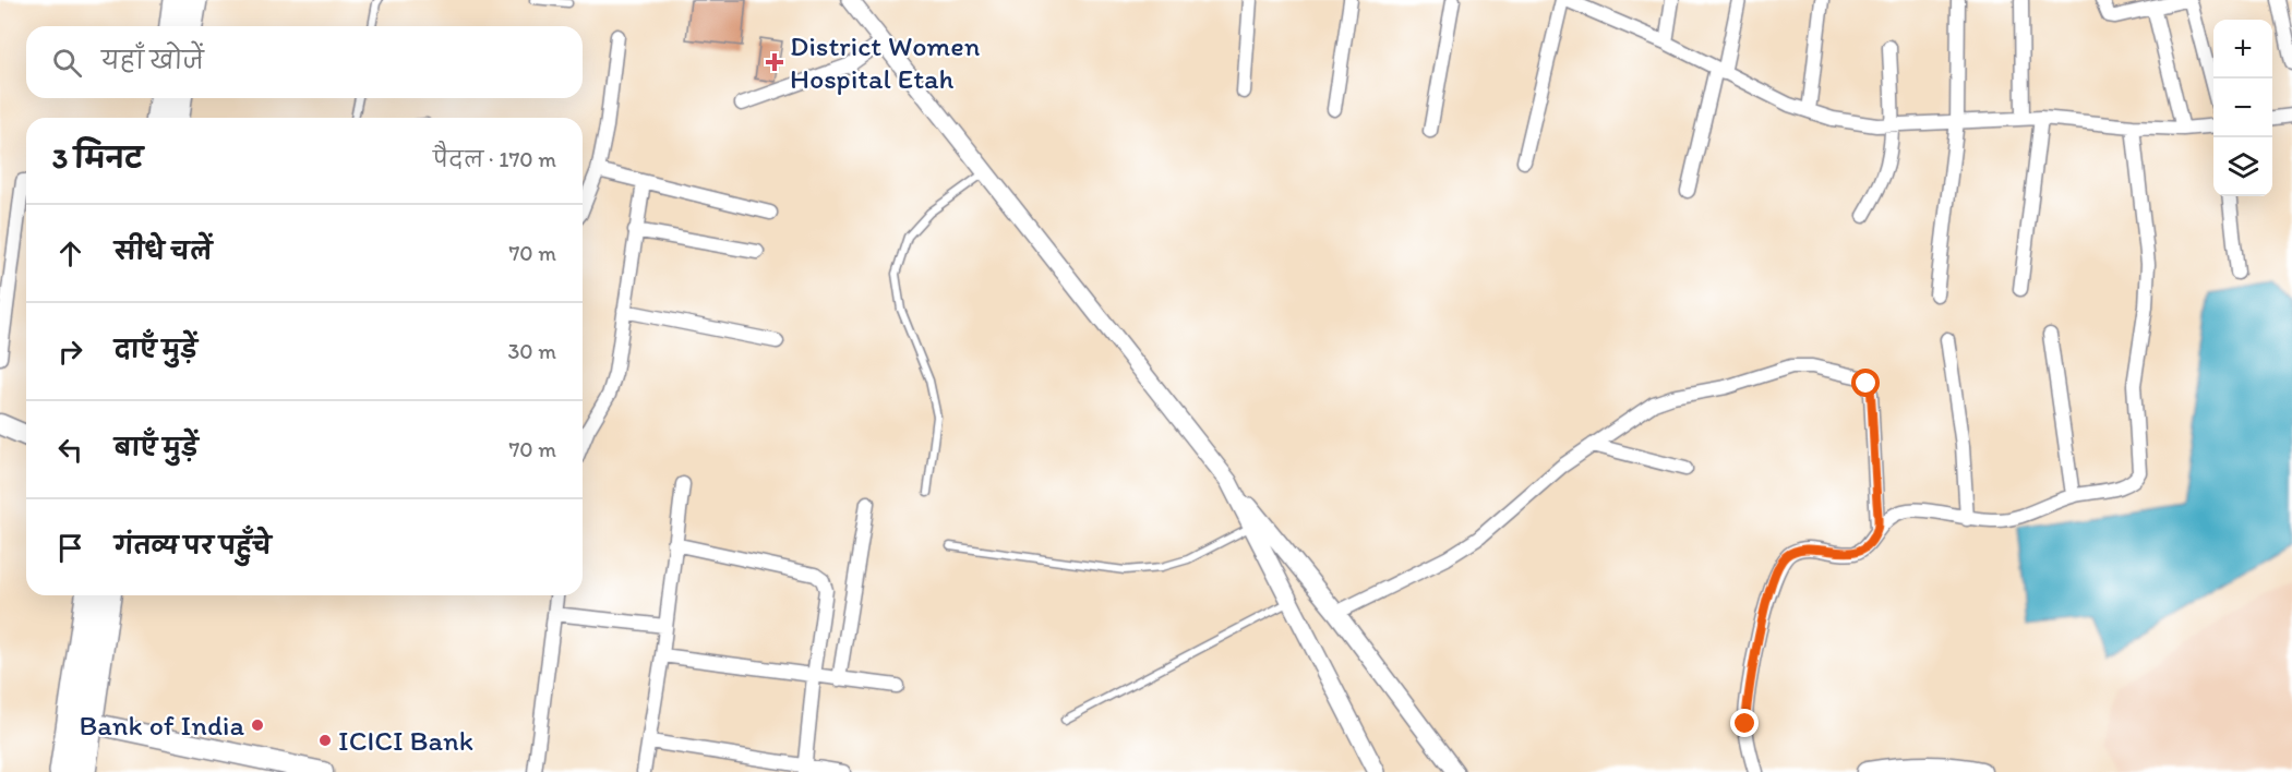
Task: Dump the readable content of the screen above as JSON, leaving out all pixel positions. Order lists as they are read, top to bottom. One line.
{"places":{"health":["District Women Hospital Etah"],"other":["Bank of India","ICICI Bank"]},"page":{"map_buttons":["+","−"],"search":"यहाँ खोजें","heading":["3 मिनट","पैदल · 170 m"],"list":[["सीधे चलें","70 m"],["दाएँ मुड़ें","30 m"],["बाएँ मुड़ें","70 m"],"गंतव्य पर पहुँचे"]}}
